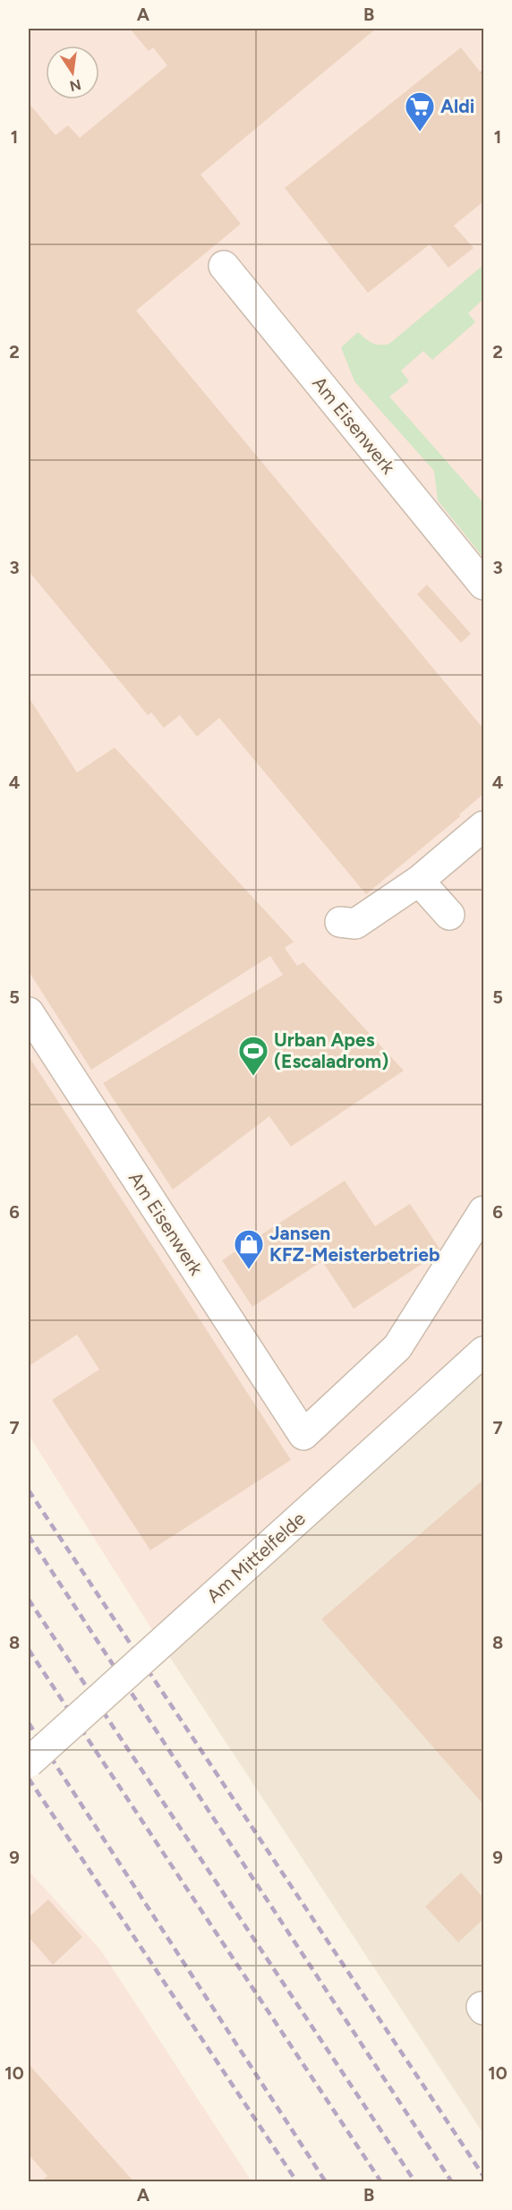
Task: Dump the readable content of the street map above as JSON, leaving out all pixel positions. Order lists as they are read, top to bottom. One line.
{"streets":{"street":["Am Eisenwerk","Am Mittelfelde"]},"places":{"supermarket":["Aldi"],"sports":["Urban Apes (Escaladrom)"],"shop":["Jansen KFZ-Meisterbetrieb"]},"north":"bottom","grid":{"columns":["A","B"],"rows":["1","2","3","4","5","6","7","8","9","10"]}}
